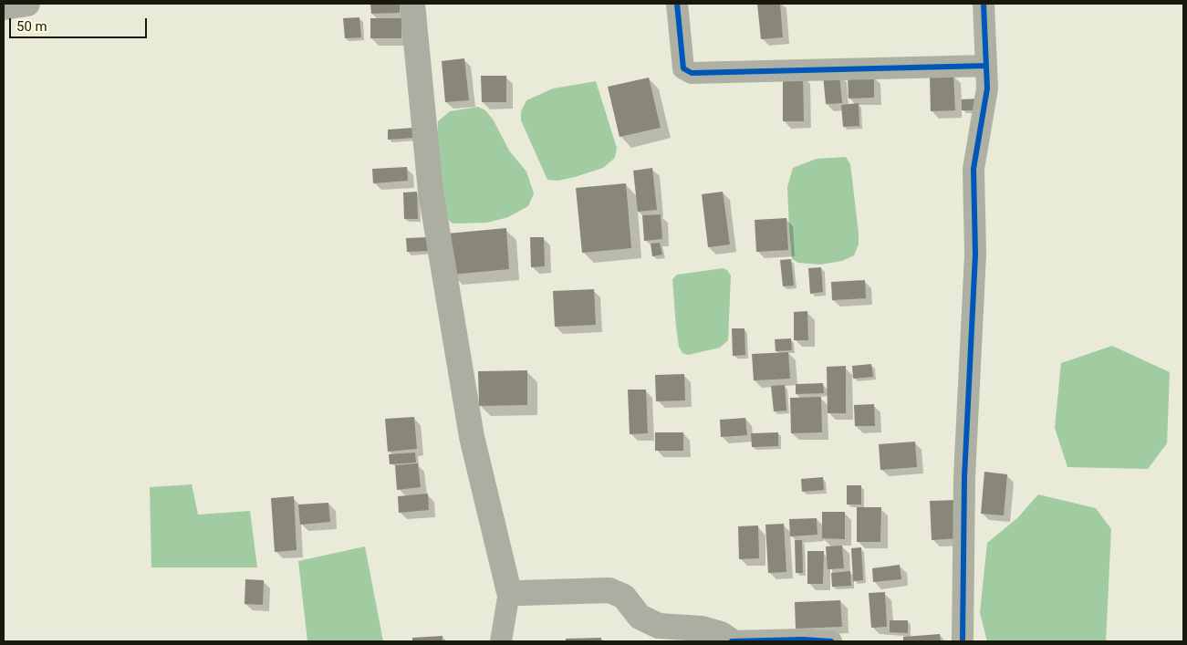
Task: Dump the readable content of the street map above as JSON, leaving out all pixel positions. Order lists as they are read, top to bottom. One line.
{"scale_bar":"50 m"}
